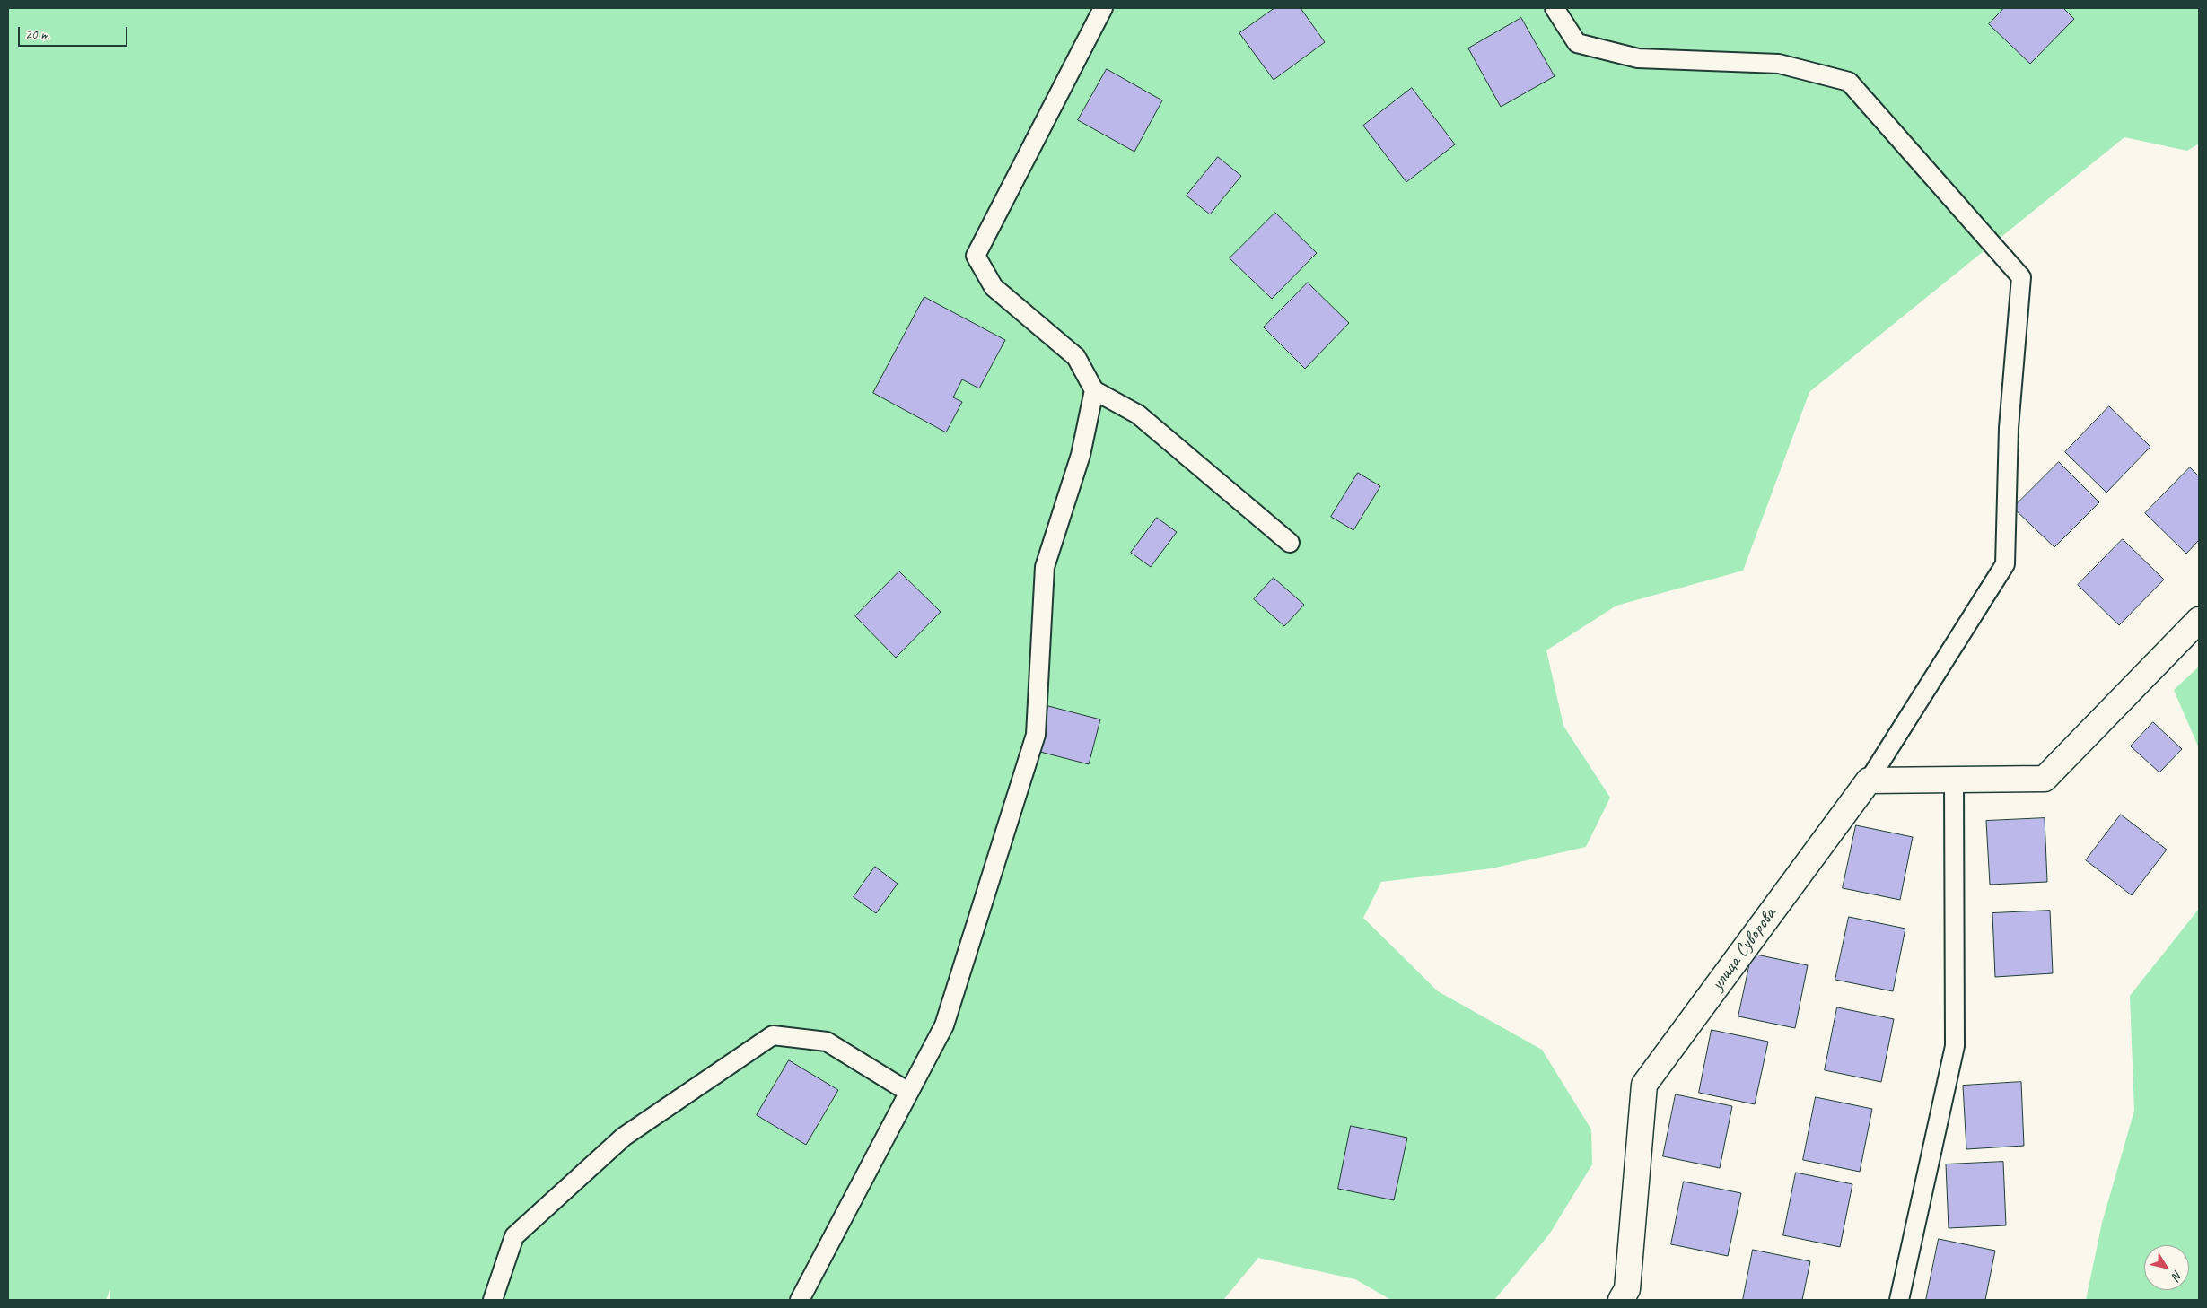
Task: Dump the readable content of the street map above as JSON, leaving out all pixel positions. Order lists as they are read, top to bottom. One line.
{"streets":{"street":["улица Суворова"]},"scale_bar":"20 m","north":"bottom right"}
